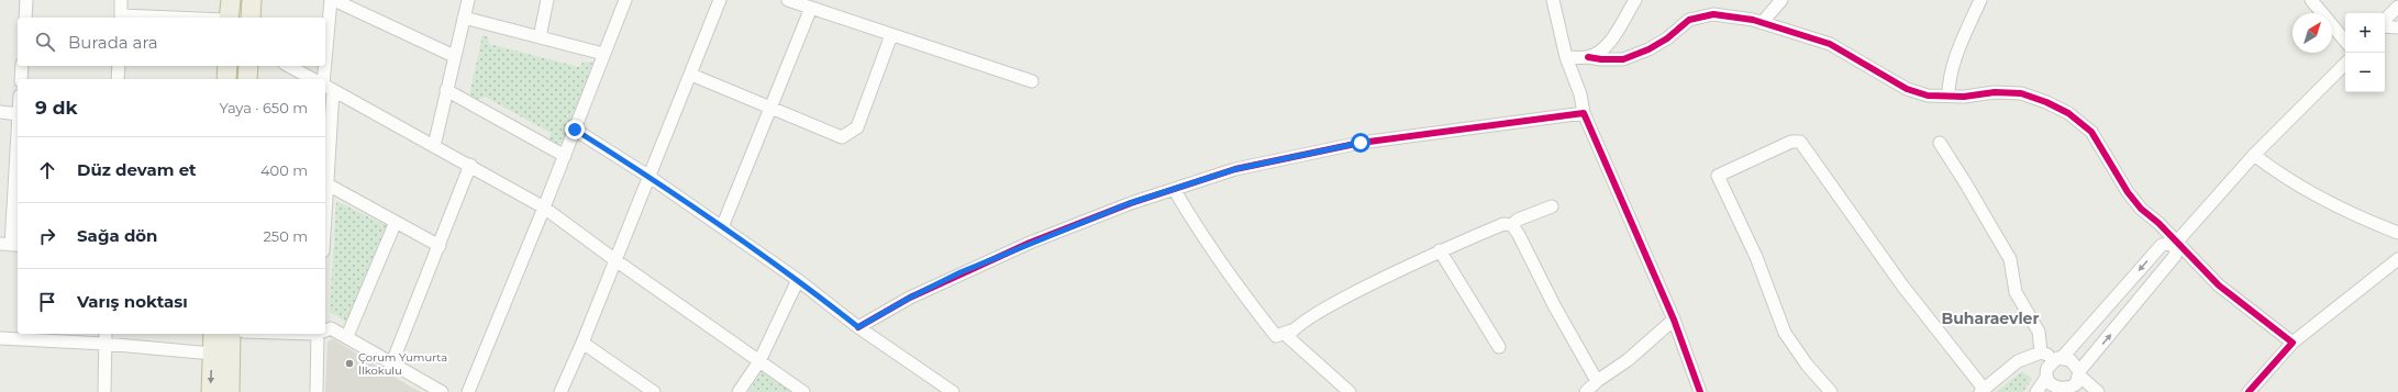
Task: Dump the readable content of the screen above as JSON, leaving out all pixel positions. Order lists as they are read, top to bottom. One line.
{"districts":["Buharaevler"],"places":["Çorum Yumurta İlkokulu"],"north":"top right","page":{"map_buttons":["+","−"],"search":"Burada ara","heading":["9 dk","Yaya · 650 m"],"list":[["Düz devam et","400 m"],["Sağa dön","250 m"],"Varış noktası"]}}
